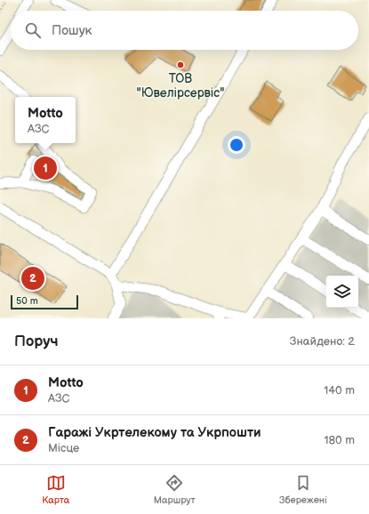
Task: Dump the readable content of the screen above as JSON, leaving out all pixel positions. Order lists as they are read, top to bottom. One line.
{"places":["ТОВ \"Ювелірсервіс\""],"scale_bar":"50 m","page":{"search":"Пошук","popup":["Motto","АЗС"],"pins":["1","2"],"scale":"50 m","heading":["Поруч","Знайдено: 2"],"list":[{"mark":"1","name":"Motto","note":"АЗС","value":"140 m"},{"mark":"2","name":"Гаражі Укртелекому та Укрпошти","note":"Місце","value":"180 m"}],"nav":["Карта","Маршрут","Збережені"]}}
